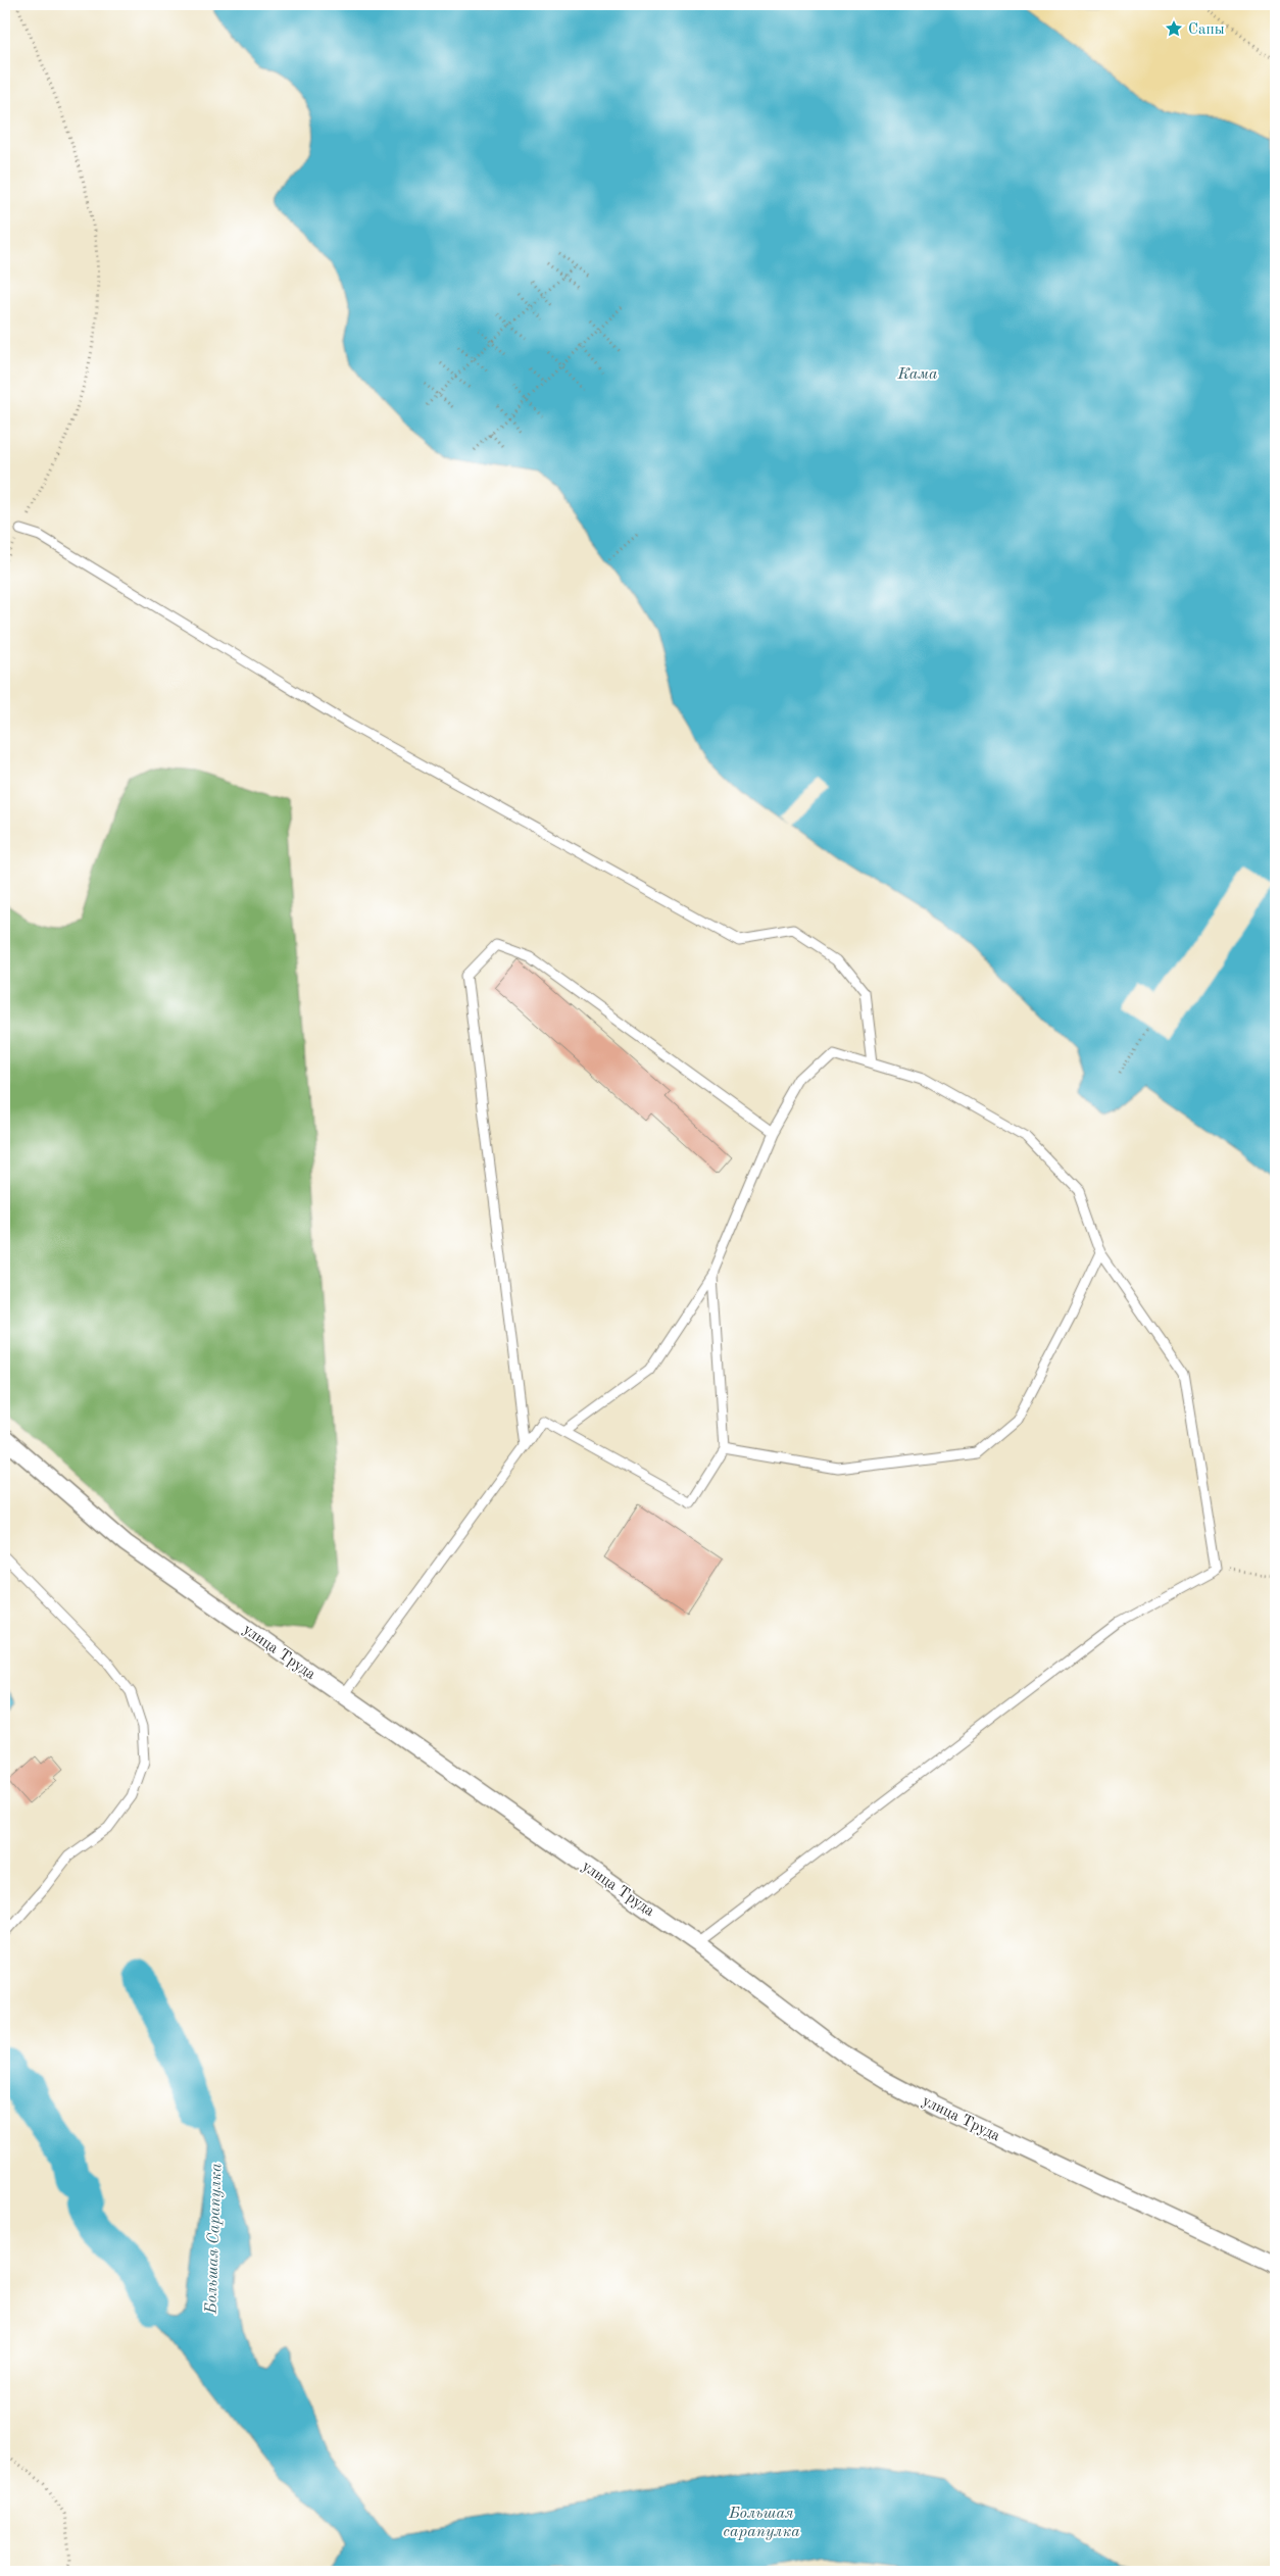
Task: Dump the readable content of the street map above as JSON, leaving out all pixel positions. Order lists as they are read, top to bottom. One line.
{"streets":{"street":["улица Труда"]},"water":["Кама","Большая Сарапулка","Большая сарапулка"],"places":{"place":["Сапы"]}}
